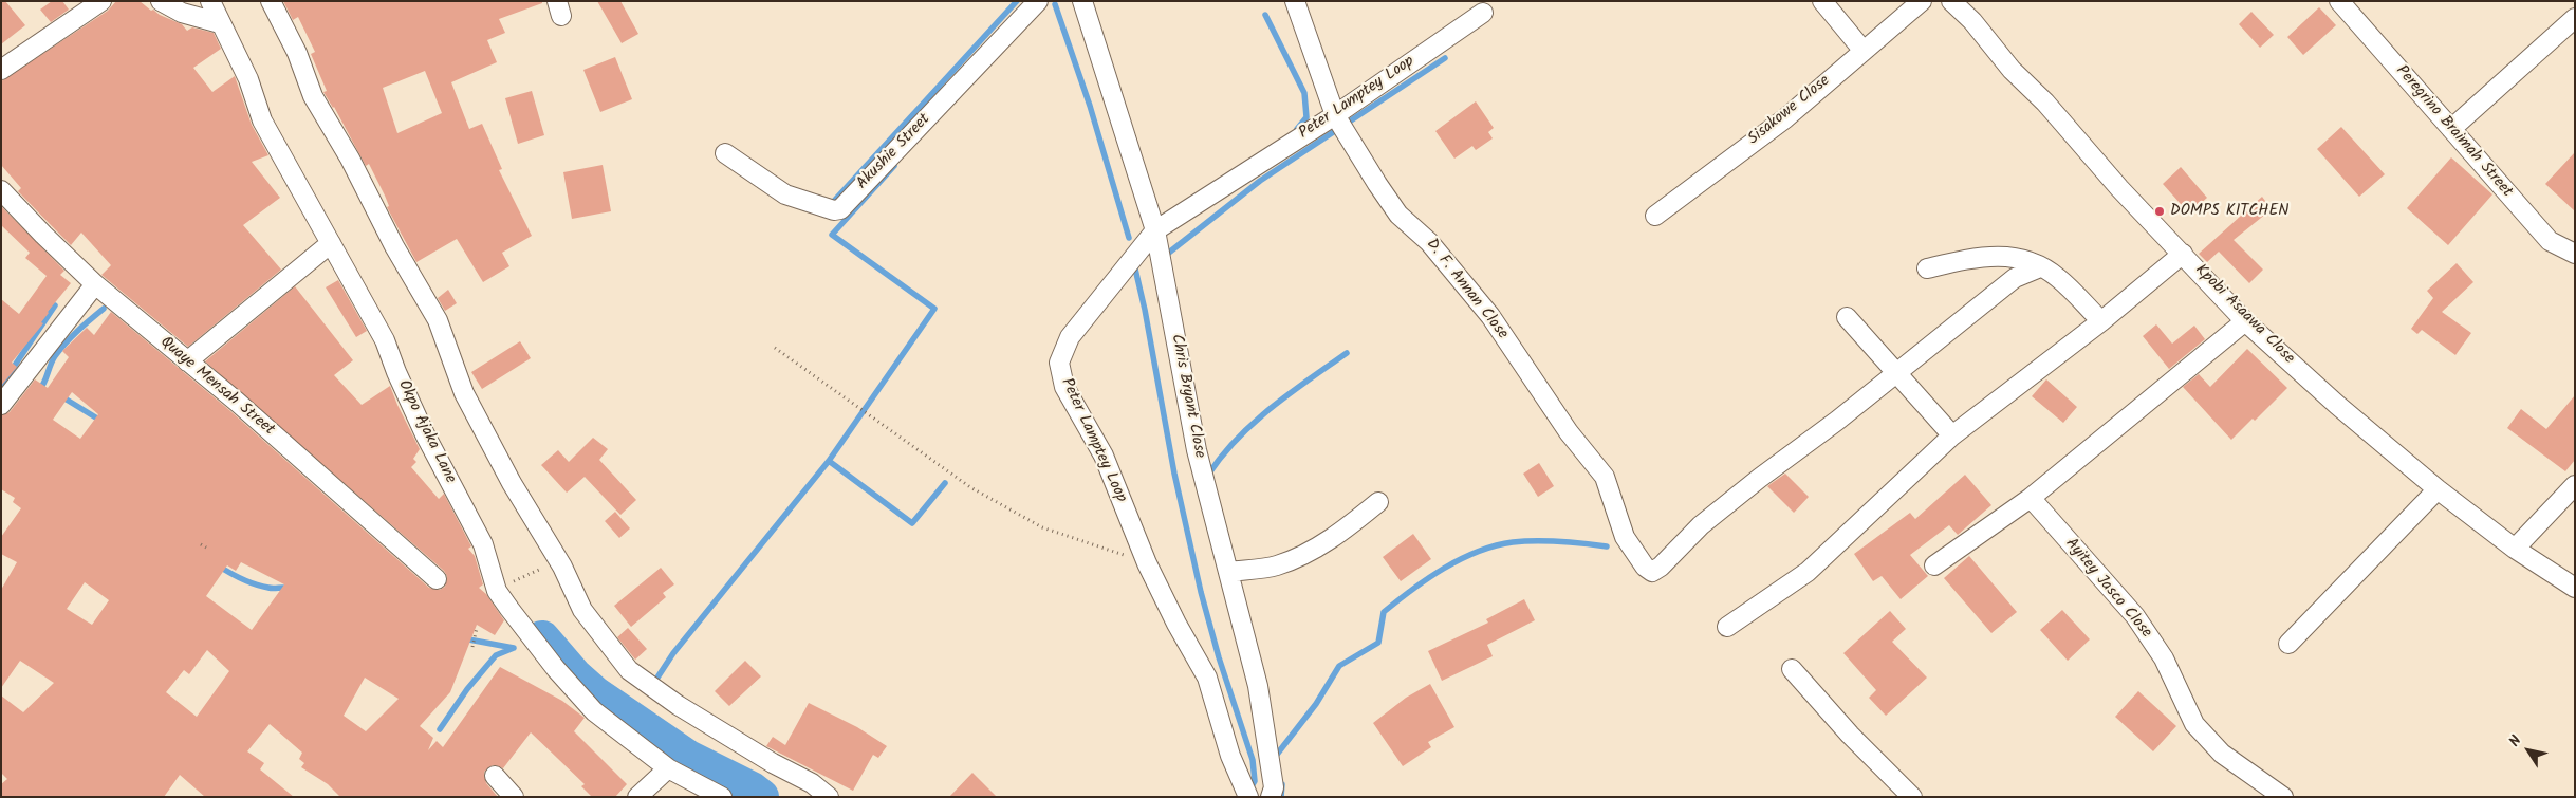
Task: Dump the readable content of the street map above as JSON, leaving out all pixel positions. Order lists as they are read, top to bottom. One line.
{"streets":{"street":["Peter Lamptey Loop","Sisakowe Close","Peregrino Braimah Street","Akushie Street","D. F. Annan Close","Kpobi Asaawa Close","Quaye Mensah Street","Chris Bryant Close","Okpo Ajaka Lane","Ayitey Jasco Close"]},"crossings":[["Peter Lamptey Loop","D. F. Annan Close"],["Peter Lamptey Loop","Chris Bryant Close"]],"places":["DOMPS KITCHEN"],"north":"top left"}
